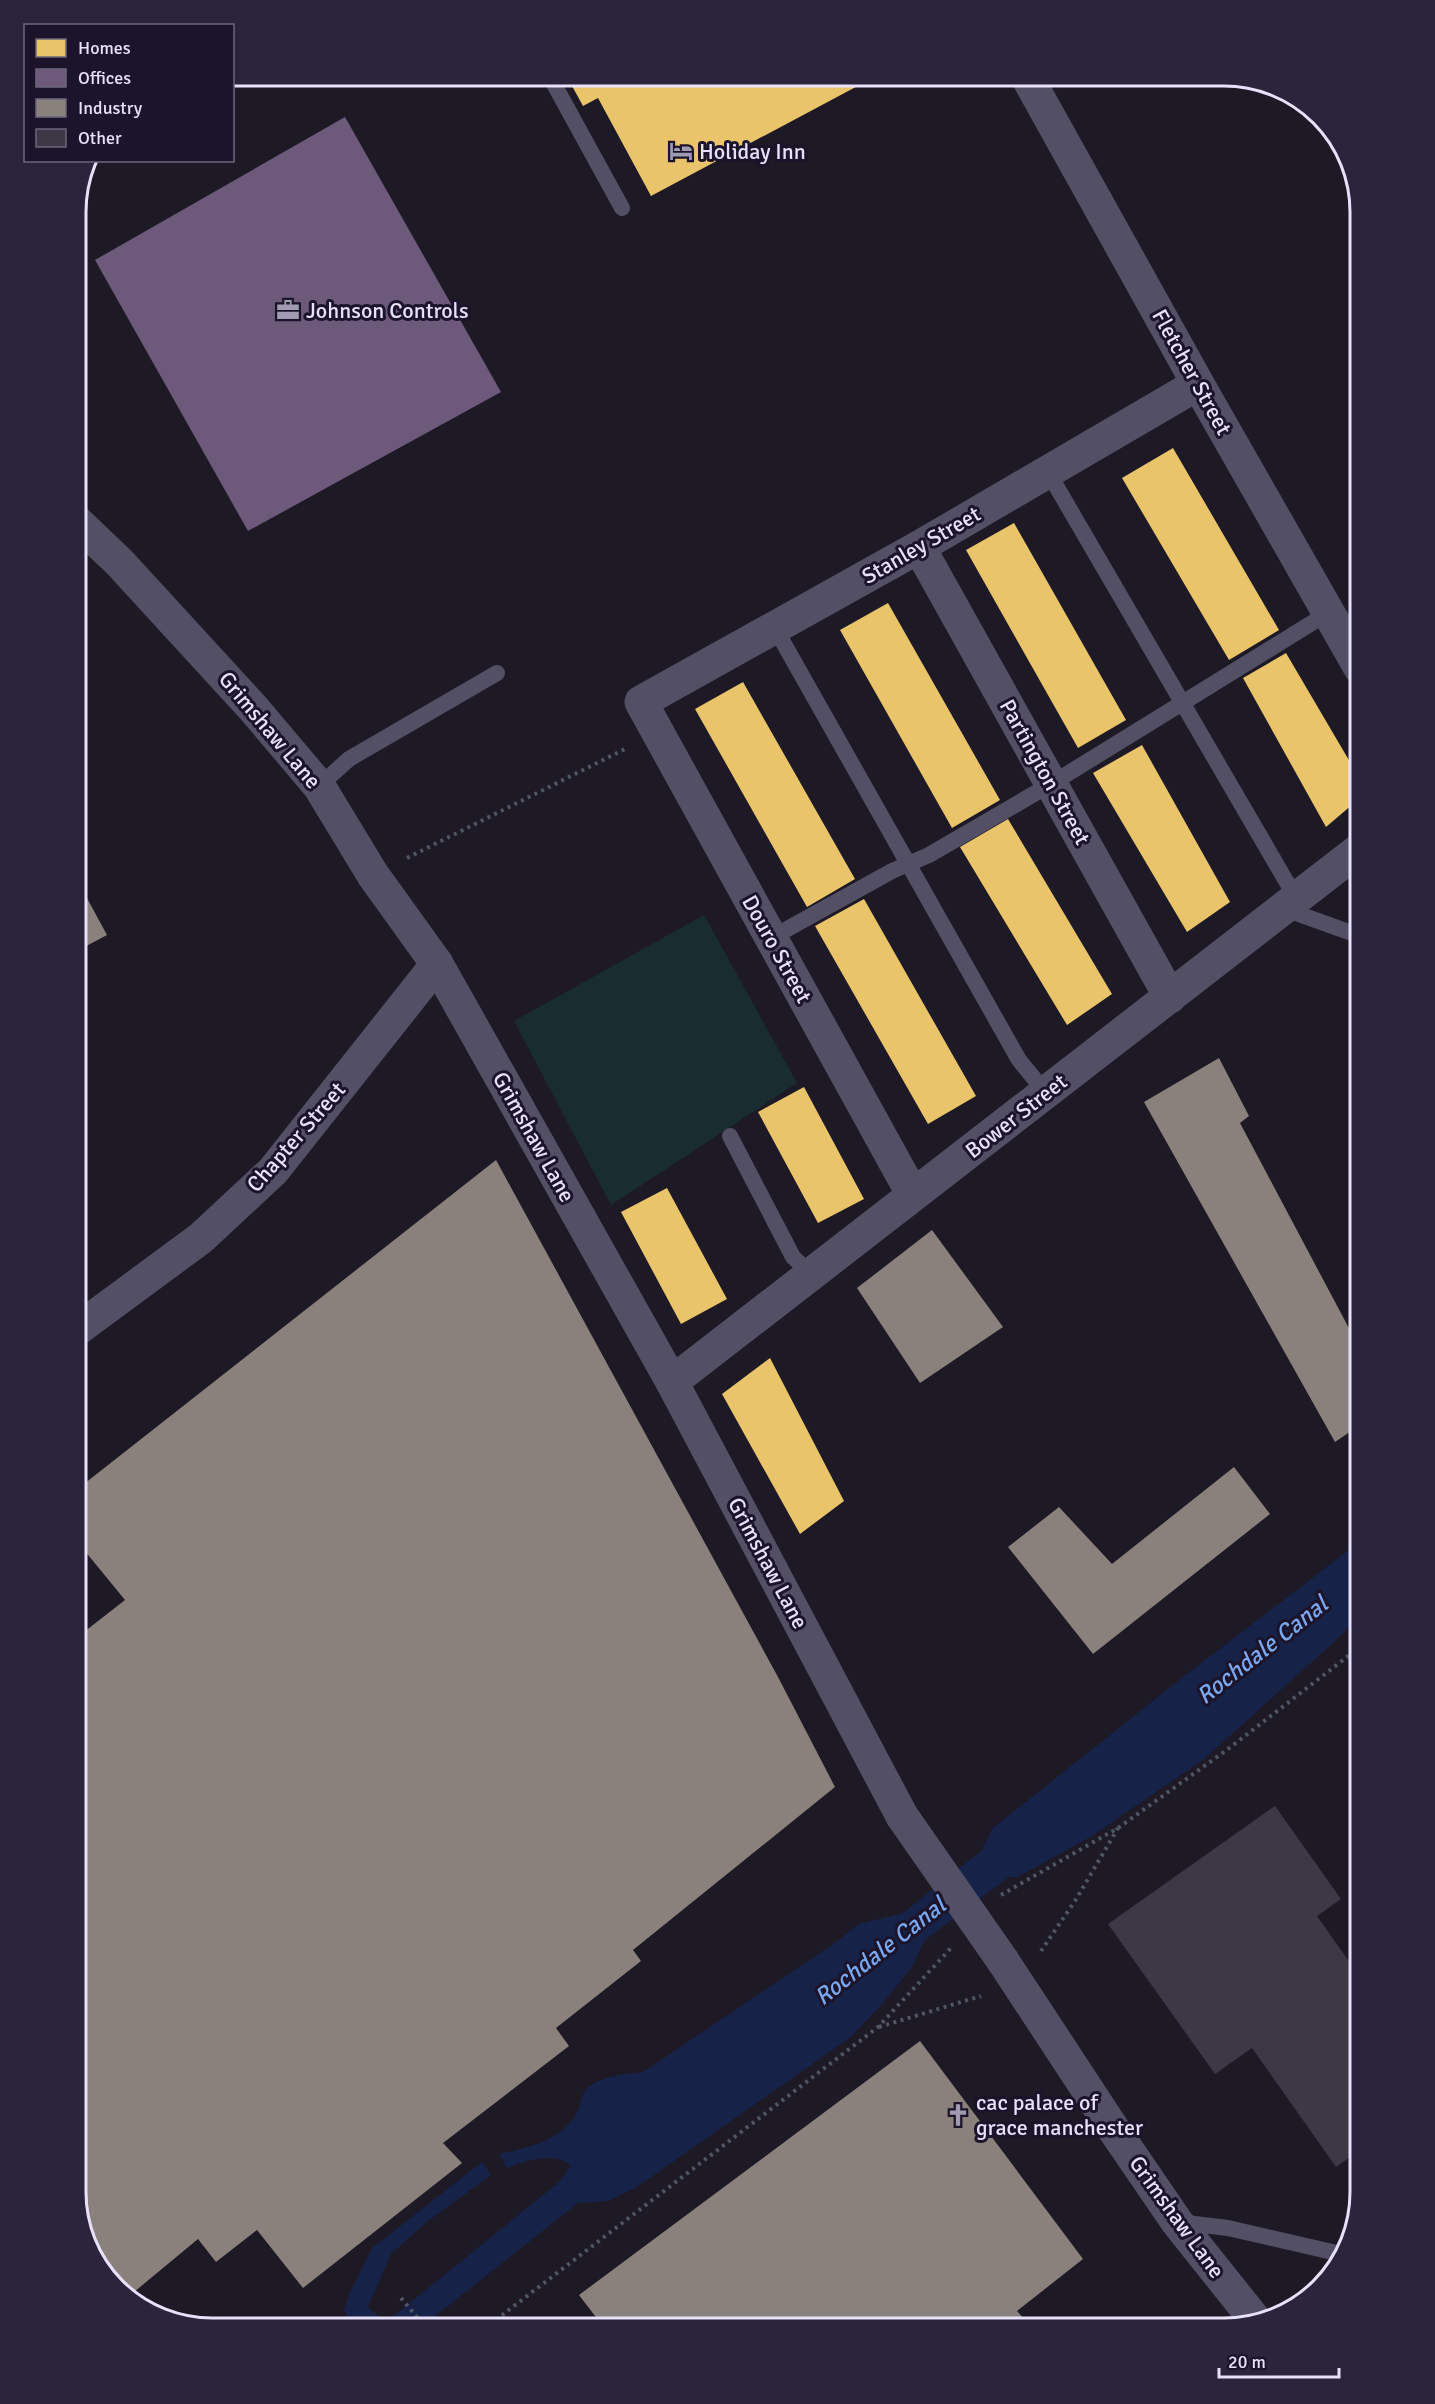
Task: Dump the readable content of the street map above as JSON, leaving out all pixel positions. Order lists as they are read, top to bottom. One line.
{"streets":{"street":["Fletcher Street","Stanley Street","Grimshaw Lane","Partington Street","Douro Street","Bower Street","Chapter Street"]},"crossings":[["Fletcher Street","Stanley Street"],["Stanley Street","Partington Street"],["Stanley Street","Douro Street"],["Grimshaw Lane","Bower Street"],["Grimshaw Lane","Chapter Street"],["Partington Street","Bower Street"],["Douro Street","Bower Street"]],"water":["Rochdale Canal"],"places":{"hotel":["Holiday Inn"],"office":["Johnson Controls"],"church":["cac palace of grace manchester"]},"legend":["Homes","Offices","Industry","Other"],"scale_bar":"20 m"}
